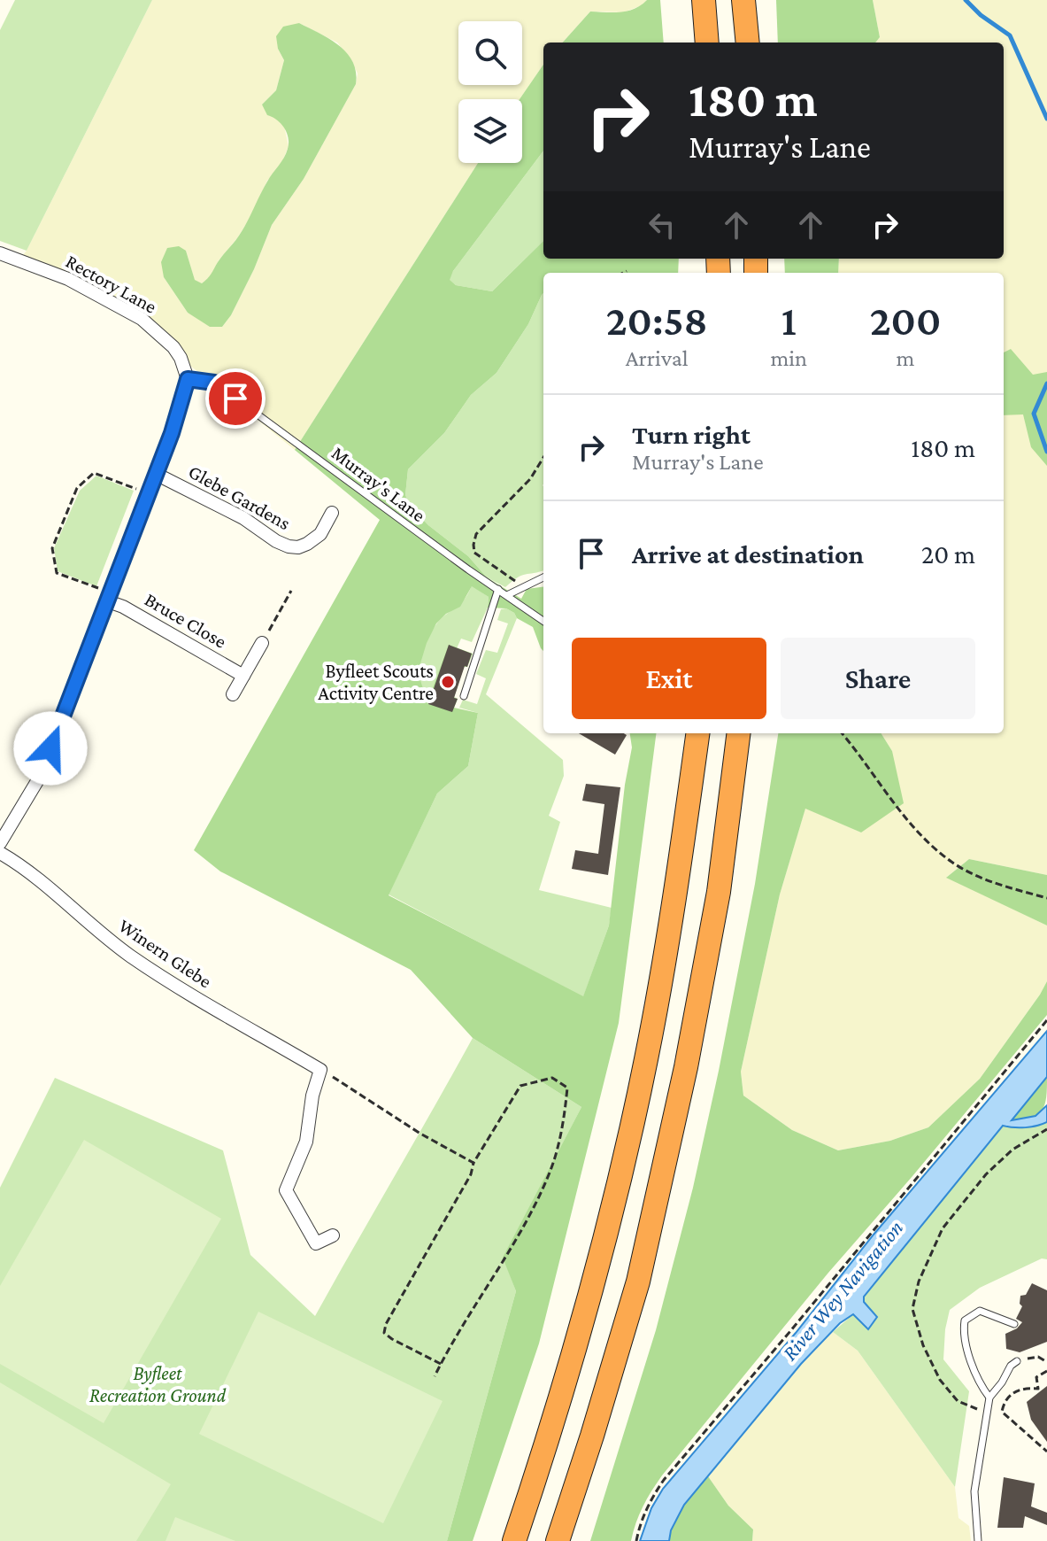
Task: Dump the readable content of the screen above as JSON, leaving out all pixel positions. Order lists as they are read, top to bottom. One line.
{"streets":{"street":["Rectory Lane","Glebe Gardens","Bruce Close","Winern Glebe"],"lane":["Murray's Lane"]},"crossings":[["Rectory Lane","Murray's Lane"]],"water":["River Wey Navigation"],"parks":["Byfleet Recreation Ground"],"places":["Byfleet Scouts Activity Centre"],"page":{"turn":["180 m","Murray's Lane"],"eta":["20:58","Arrival","1","min","200","m"],"list":[{"name":"Turn right","note":"Murray's Lane","value":"180 m"},{"name":"Arrive at destination","value":"20 m"}],"buttons":["Exit","Share"]}}
